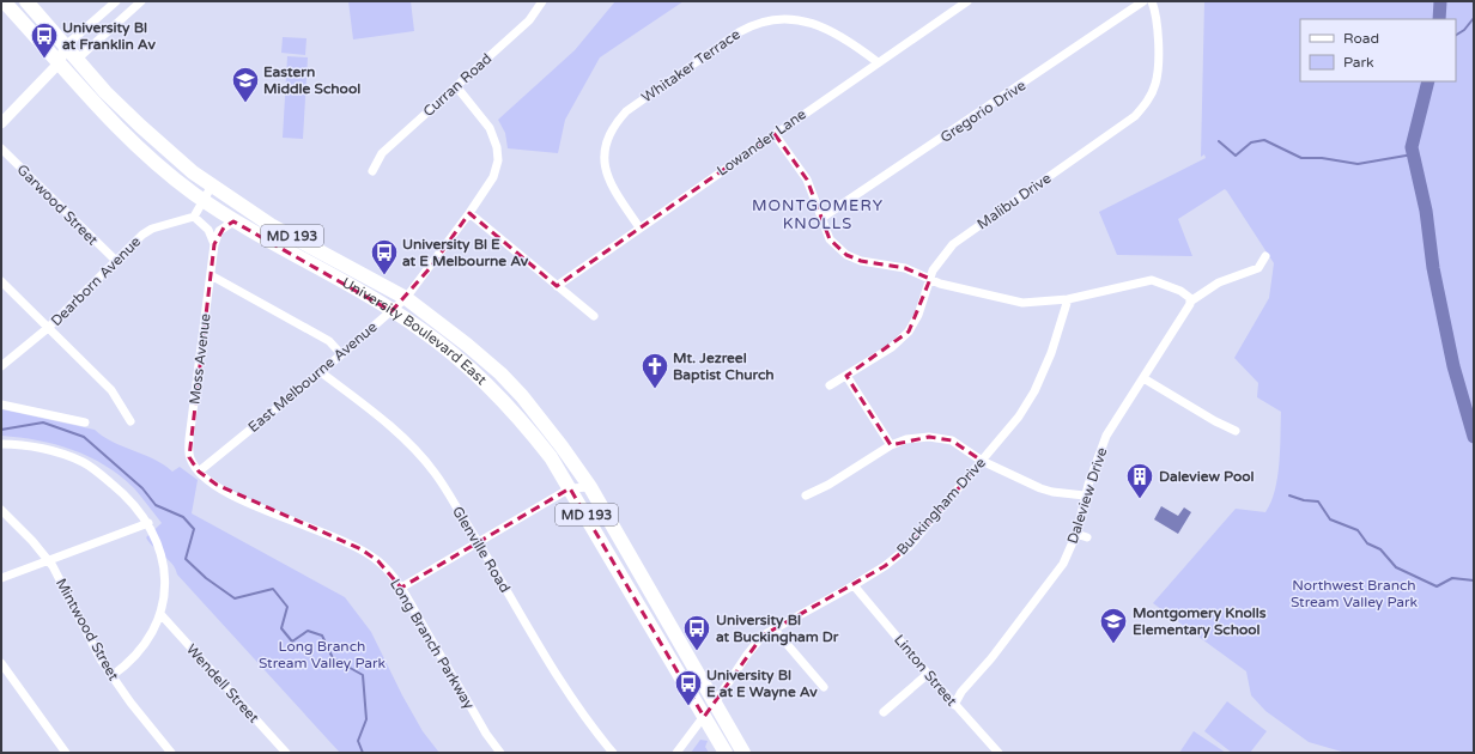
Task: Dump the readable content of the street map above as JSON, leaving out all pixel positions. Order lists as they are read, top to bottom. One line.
{"streets":{"main road":["MD 193","University Boulevard East"],"street":["Whitaker Terrace","Curran Road","Gregorio Drive","Lowander Lane","Malibu Drive","Garwood Street","Dearborn Avenue","Moss Avenue","East Melbourne Avenue","Daleview Drive","Buckingham Drive","Glenville Road","Mintwood Street","Long Branch Parkway","Linton Street","Wendell Street"]},"crossings":[["Whitaker Terrace","Lowander Lane"],["Curran Road","East Melbourne Avenue"],["Garwood Street","Dearborn Avenue"],["University Boulevard East","Moss Avenue"],["University Boulevard East","East Melbourne Avenue"],["University Boulevard East","Buckingham Drive"],["Moss Avenue","East Melbourne Avenue"],["Moss Avenue","Long Branch Parkway"],["East Melbourne Avenue","Glenville Road"],["East Melbourne Avenue","Long Branch Parkway"],["Daleview Drive","Linton Street"],["Buckingham Drive","Linton Street"]],"districts":["MONTGOMERY KNOLLS"],"parks":["Northwest Branch Stream Valley Park","Long Branch Stream Valley Park"],"places":{"bus stop":["University Bl at Franklin Av","University Bl E at E Melbourne Av","University Bl at Buckingham Dr","University Bl E at E Wayne Av"],"school or university":["Eastern Middle School","Montgomery Knolls Elementary School"],"church":["Mt. Jezreel Baptist Church"],"building":["Daleview Pool"]},"legend":["Road","Park"]}
